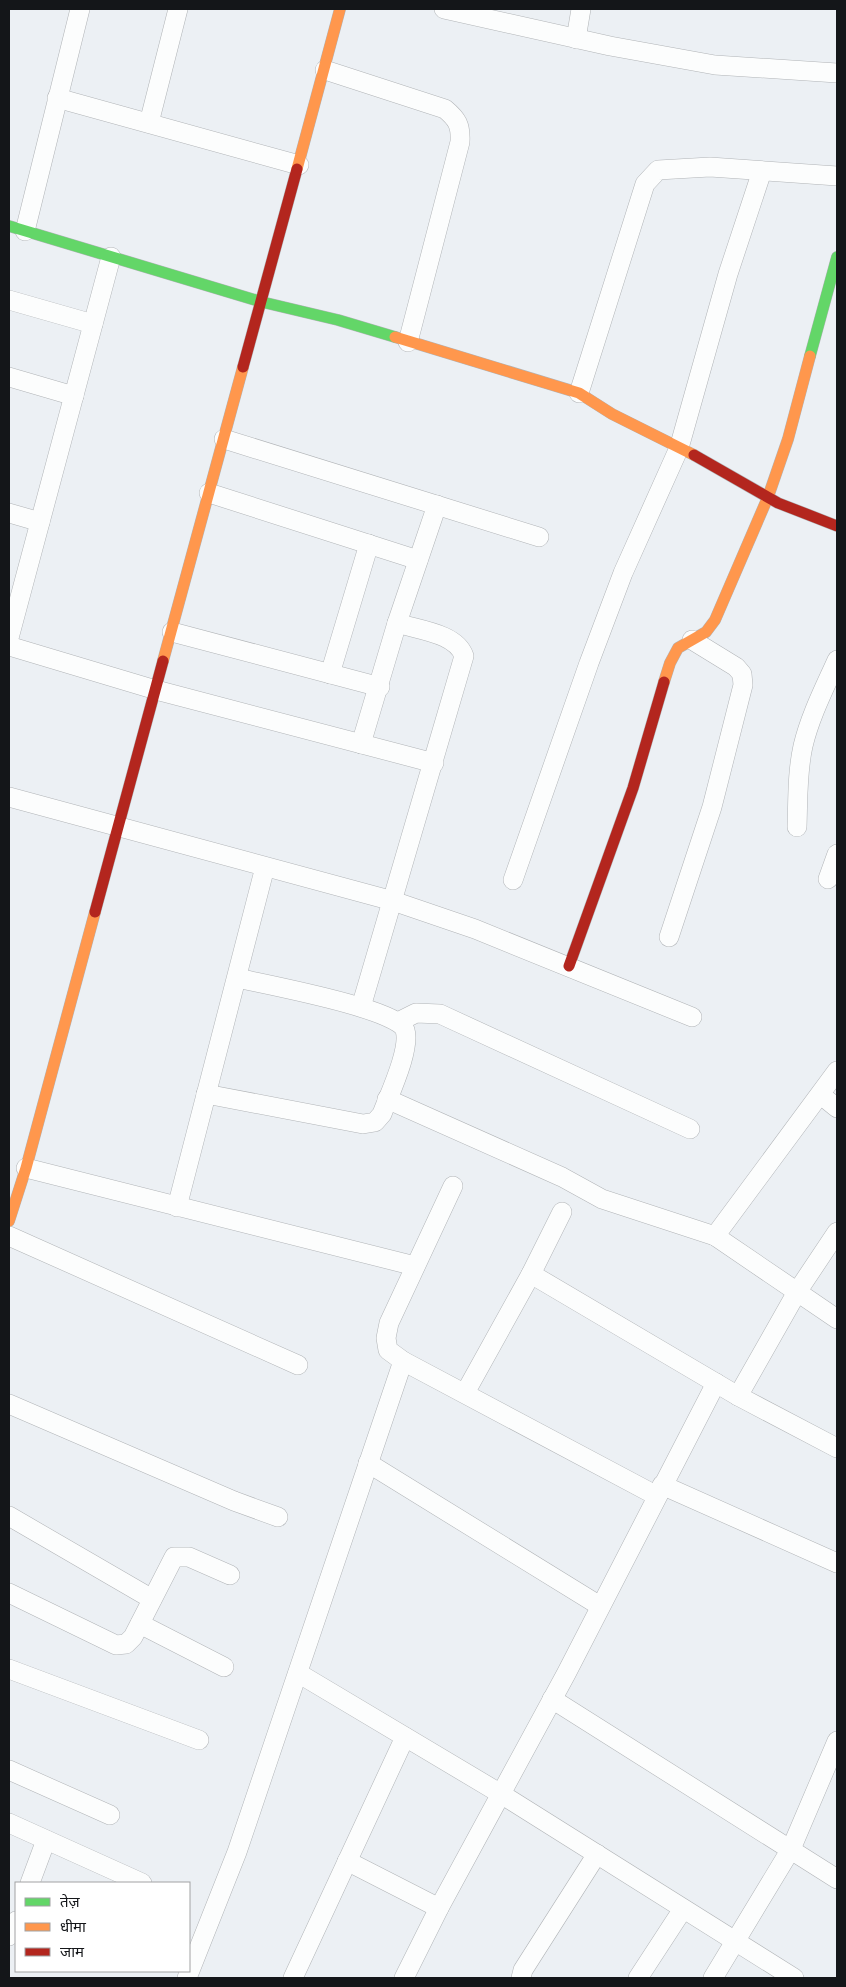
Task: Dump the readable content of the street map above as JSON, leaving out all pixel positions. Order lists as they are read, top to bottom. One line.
{"legend":["तेज़","धीमा","जाम"]}
